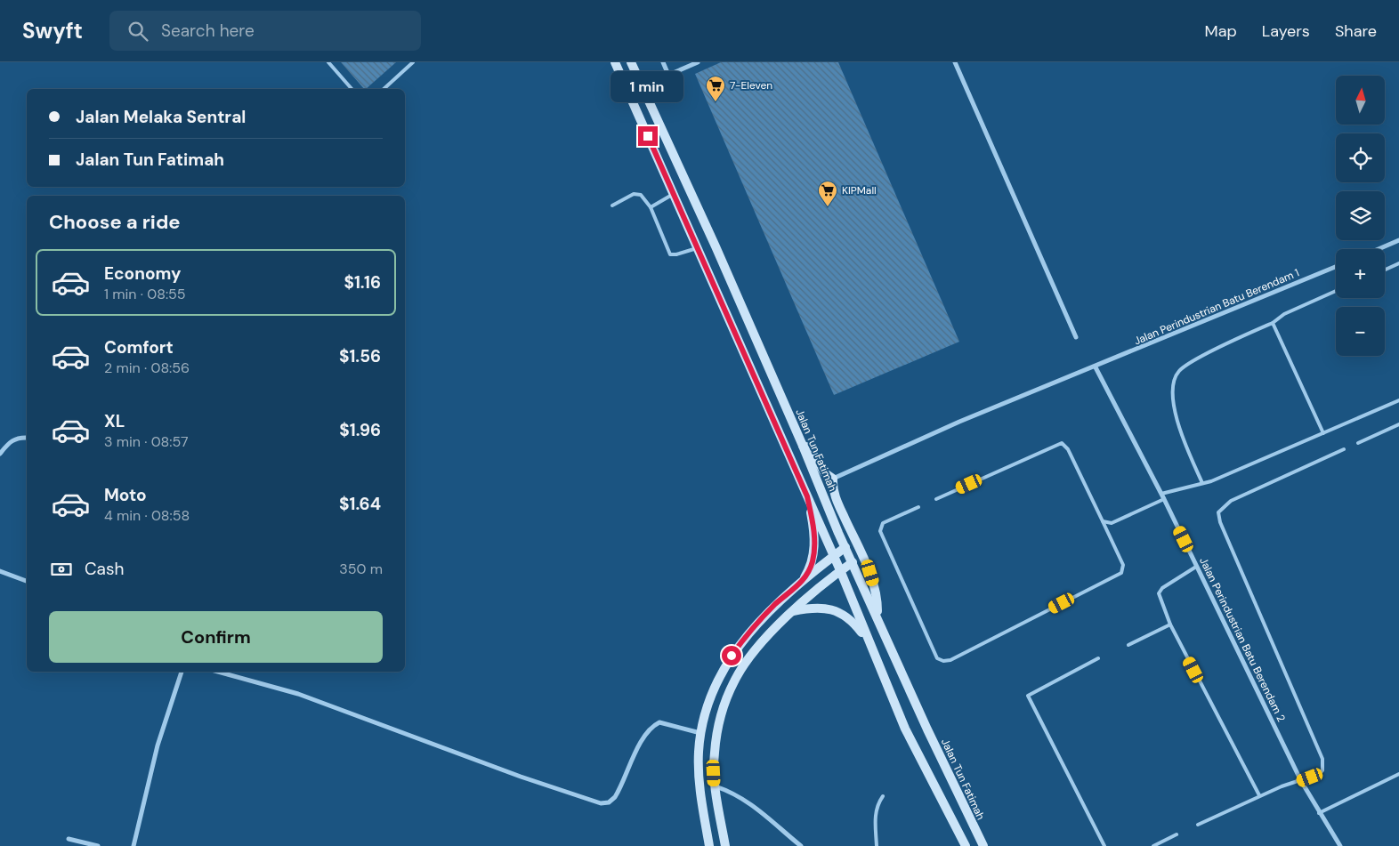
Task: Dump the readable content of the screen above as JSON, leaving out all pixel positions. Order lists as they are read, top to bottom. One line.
{"streets":{"main road":["Jalan Tun Fatimah"],"street":["Jalan Perindustrian Batu Berendam 1","Jalan Perindustrian Batu Berendam 2"]},"crossings":[["Jalan Perindustrian Batu Berendam 1","Jalan Perindustrian Batu Berendam 2"]],"places":{"supermarket":["7-Eleven","KIPMall"]},"north":"top","page":{"header":"Swyft","search":"Search here","nav":["Map","Layers","Share"],"bubble":"1 min","map_buttons":["+","−"],"banner":["Jalan Melaka Sentral","Jalan Tun Fatimah"],"heading":"Choose a ride","list":[{"name":"Economy","note":"1 min · 08:55","value":"$1.16"},{"name":"Comfort","note":"2 min · 08:56","value":"$1.56"},{"name":"XL","note":"3 min · 08:57","value":"$1.96"},{"name":"Moto","note":"4 min · 08:58","value":"$1.64"}],"pay":["Cash","350 m"],"buttons":"Confirm"}}
